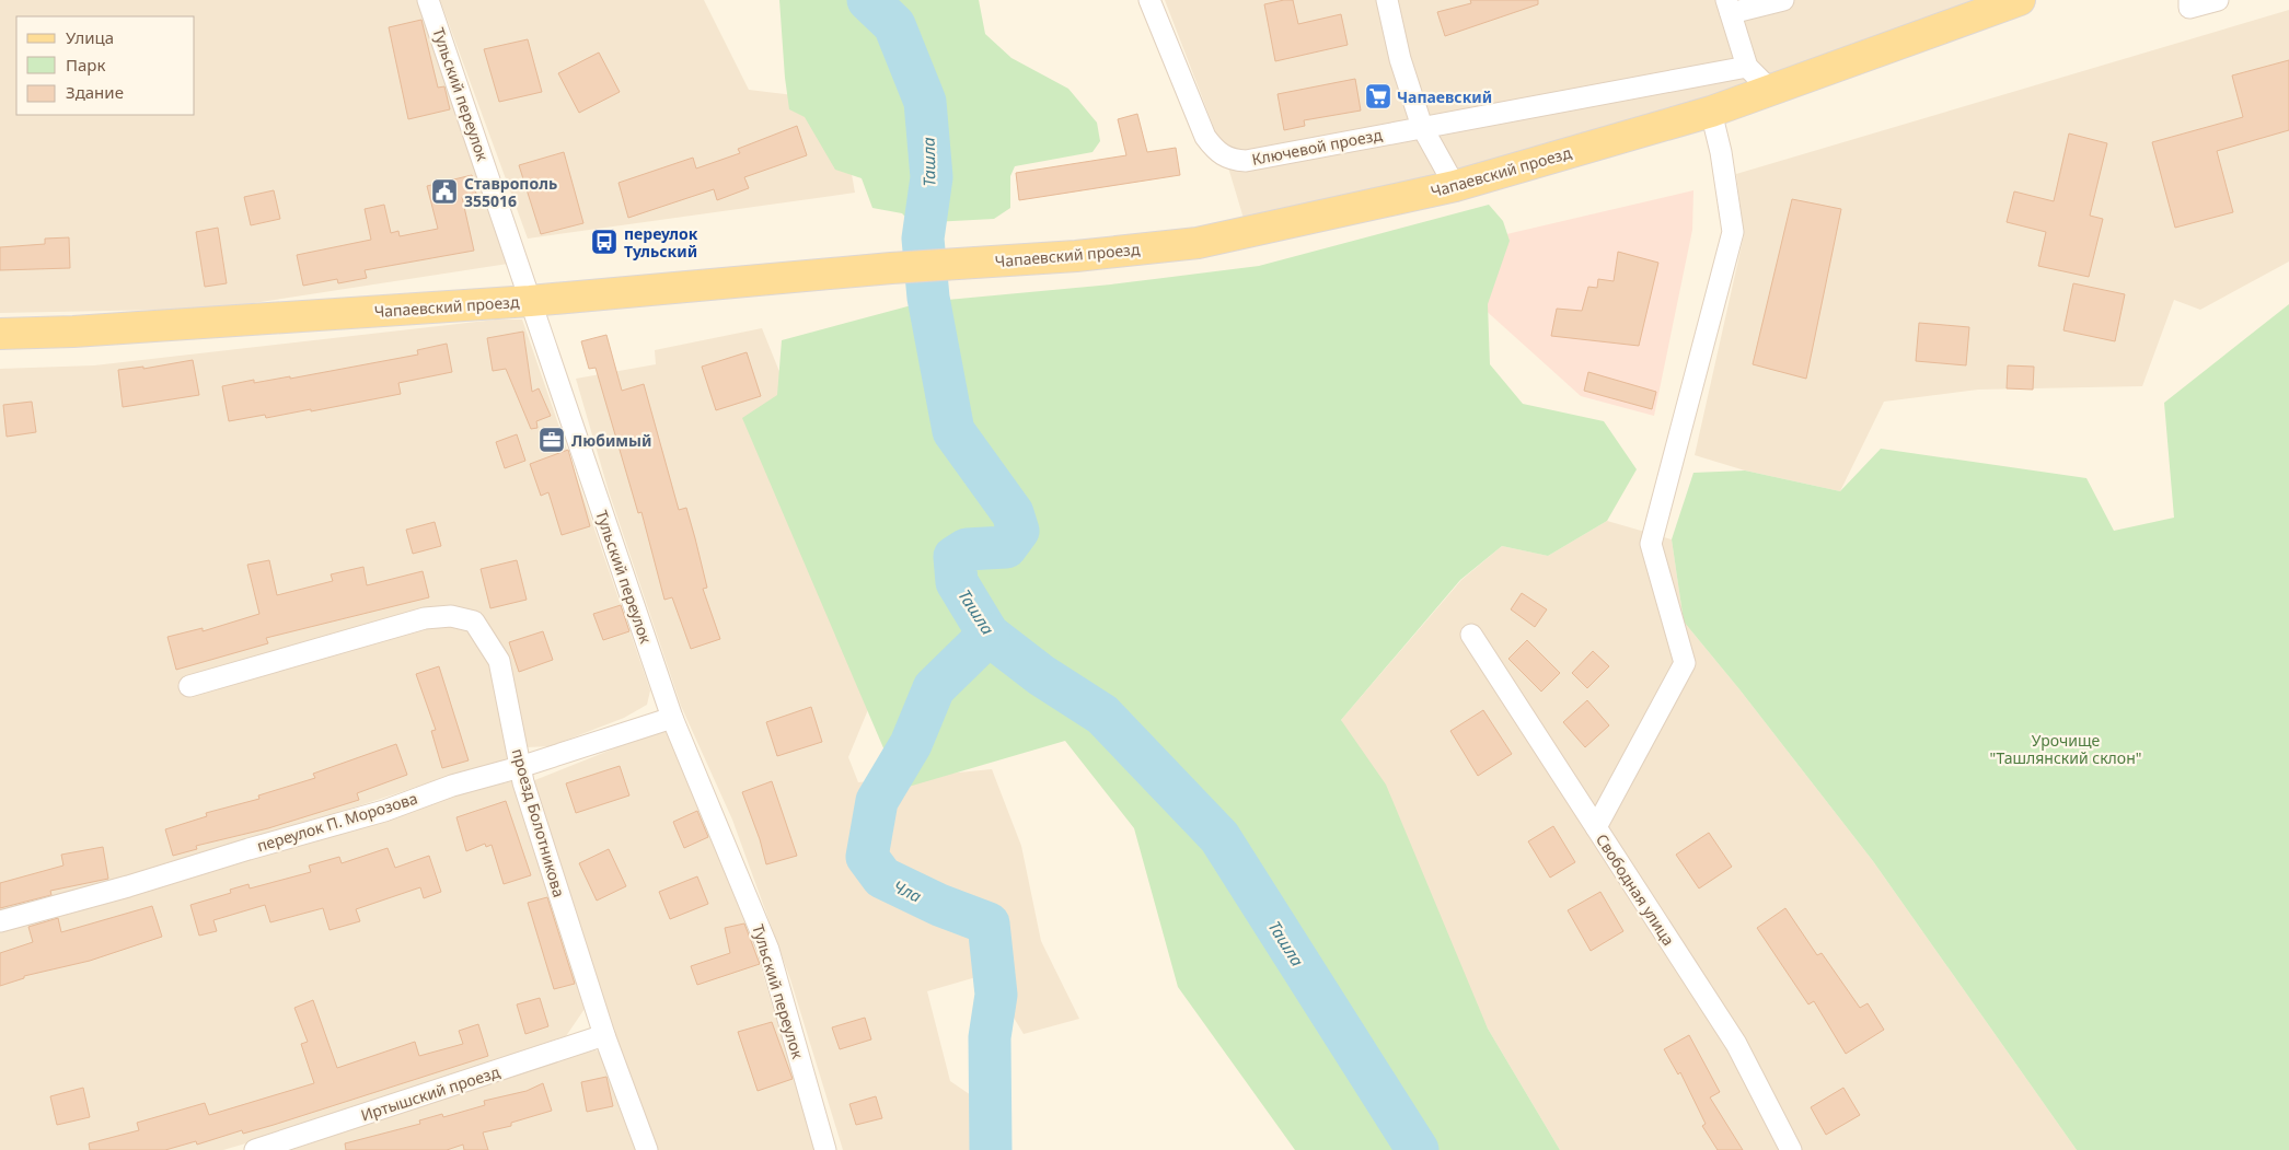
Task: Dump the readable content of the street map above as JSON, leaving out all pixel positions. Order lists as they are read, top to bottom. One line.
{"streets":{"main road":["Чапаевский проезд"],"street":["Тульский переулок","Ключевой проезд","переулок П. Морозова","проезд Болотникова","Свободная улица","Иртышский проезд"]},"crossings":[["Тульский переулок","Чапаевский проезд"],["Тульский переулок","переулок П. Морозова"],["переулок П. Морозова","проезд Болотникова"],["проезд Болотникова","Иртышский проезд"]],"water":["Ташла","Чла"],"parks":["Урочище \"Ташлянский склон\""],"places":{"supermarket":["Чапаевский"],"public building":["Ставрополь 355016"],"bus stop":["переулок Тульский"],"office":["Любимый"]},"legend":["Улица","Парк","Здание"]}
